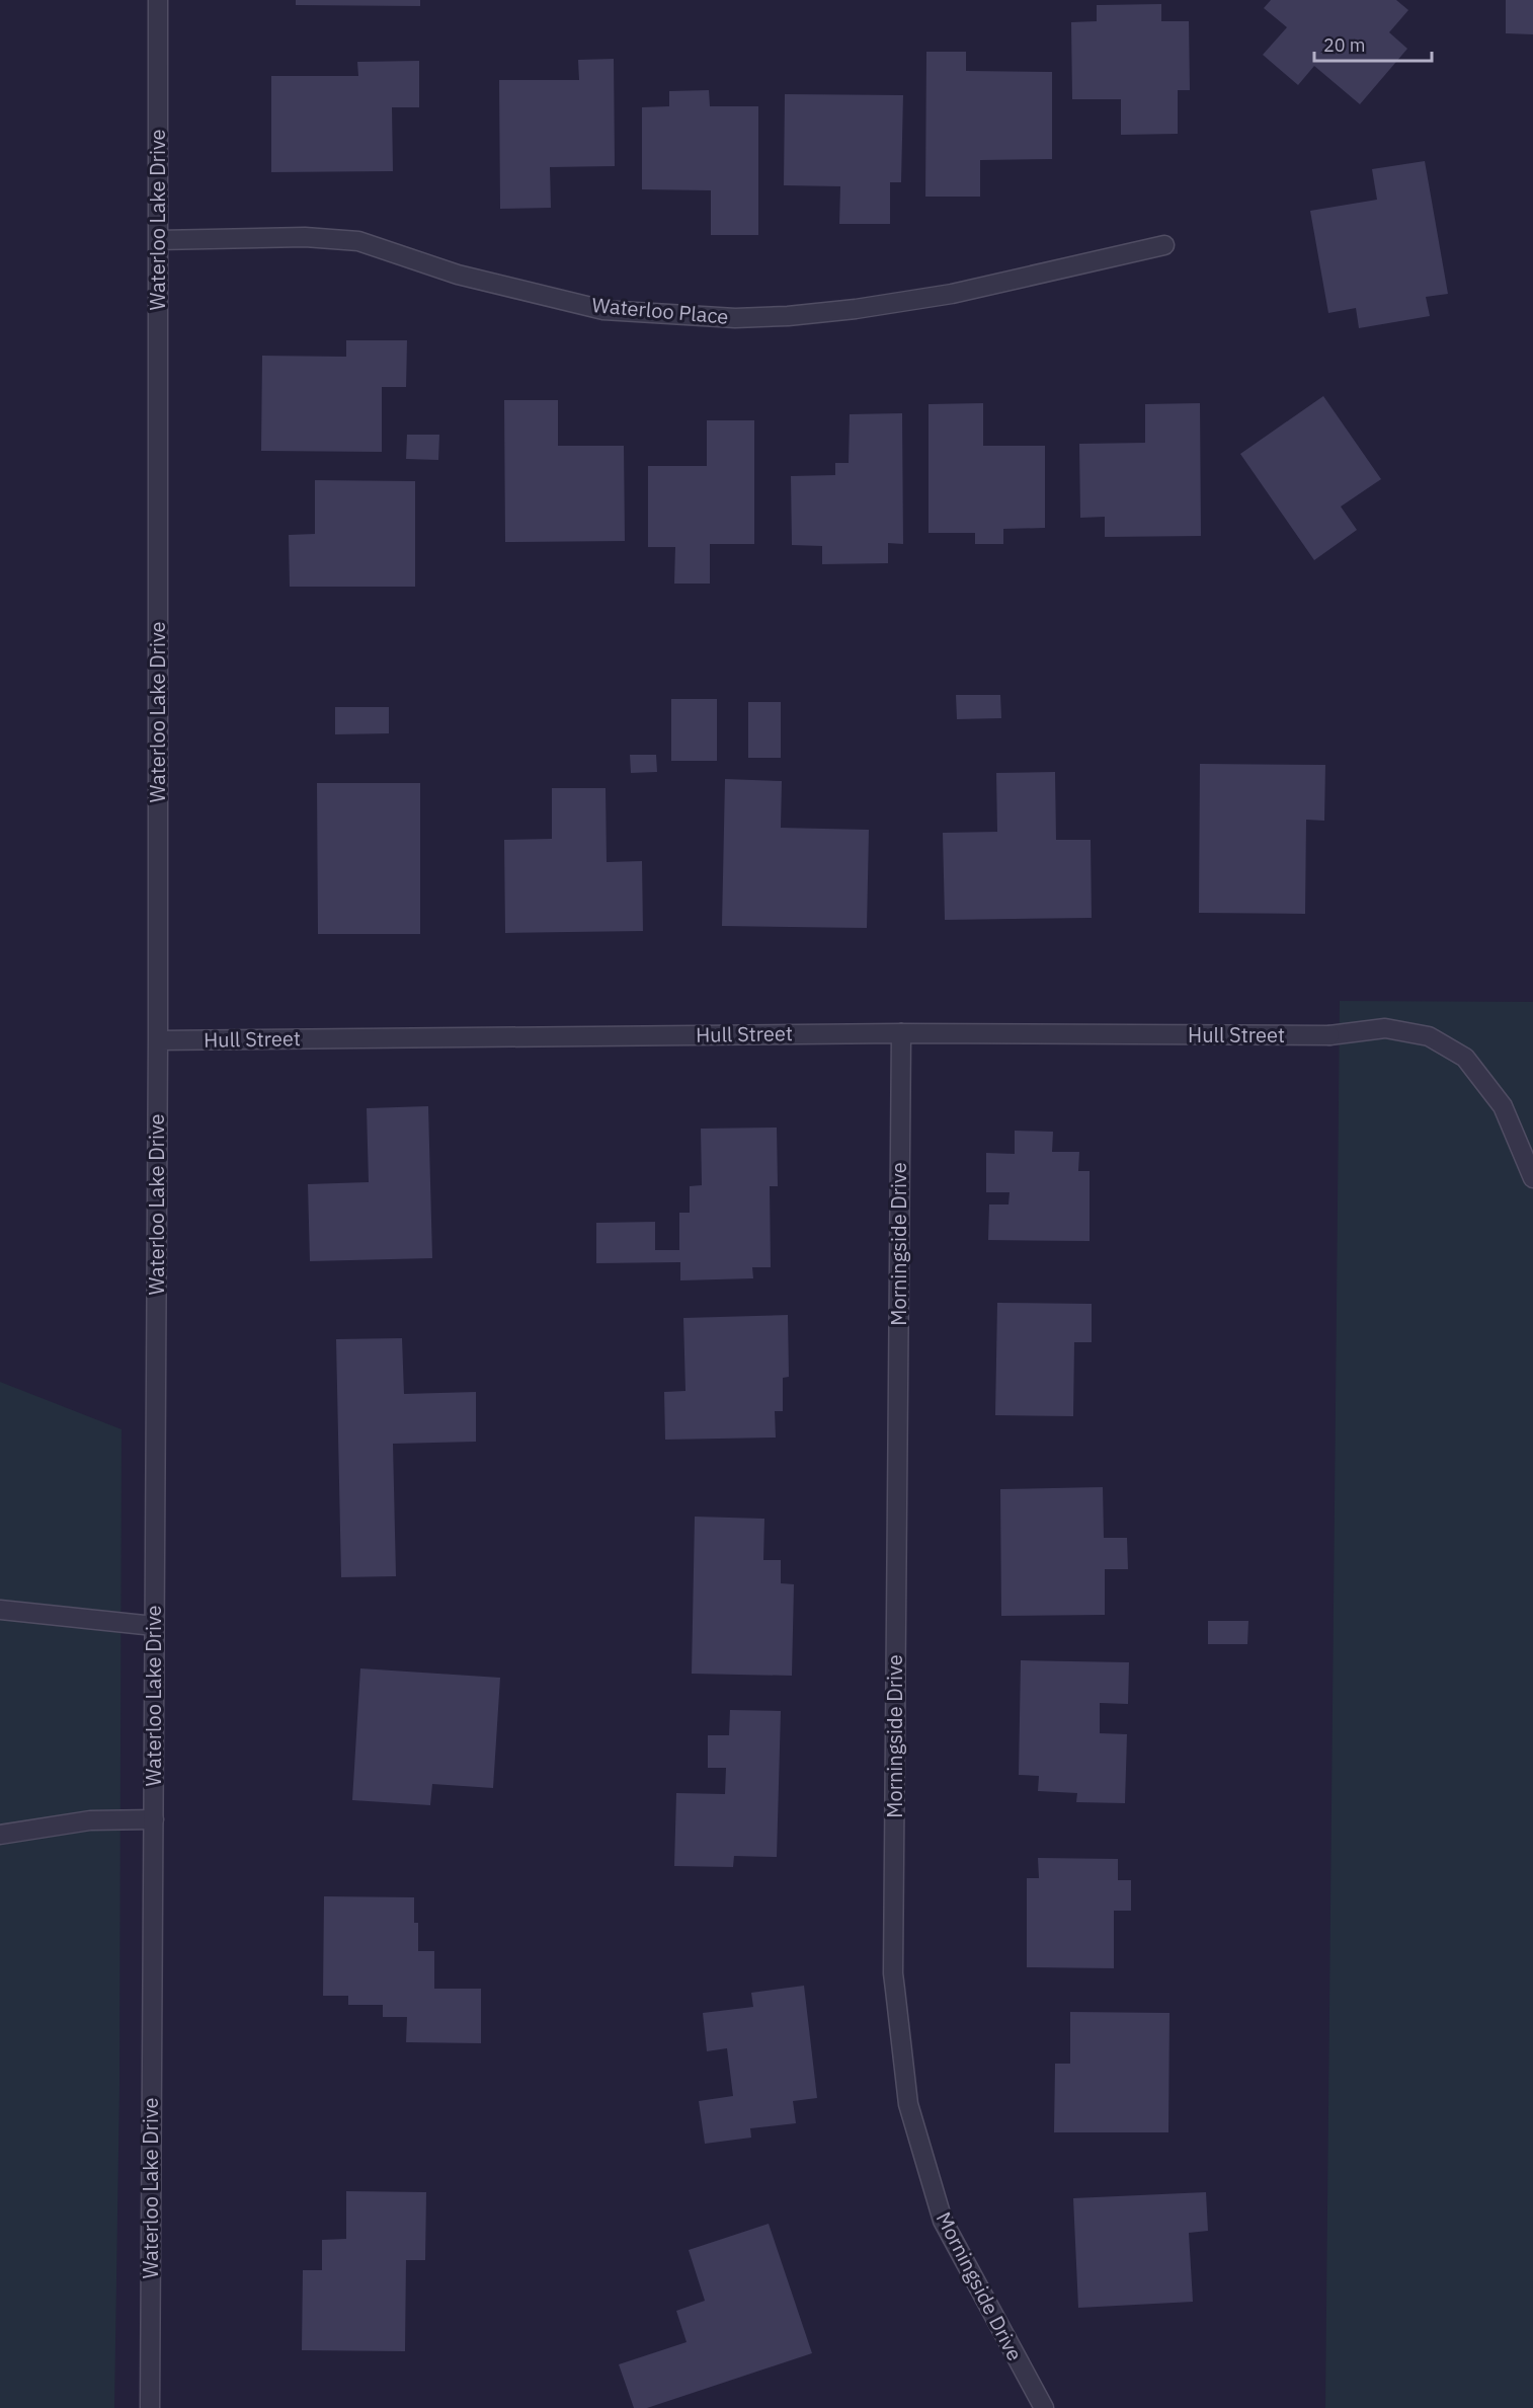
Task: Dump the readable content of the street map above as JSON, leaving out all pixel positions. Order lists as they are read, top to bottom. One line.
{"streets":{"street":["Waterloo Lake Drive","Waterloo Place","Hull Street","Morningside Drive"]},"crossings":[["Waterloo Lake Drive","Waterloo Place"],["Waterloo Lake Drive","Hull Street"],["Hull Street","Morningside Drive"]],"scale_bar":"20 m"}
